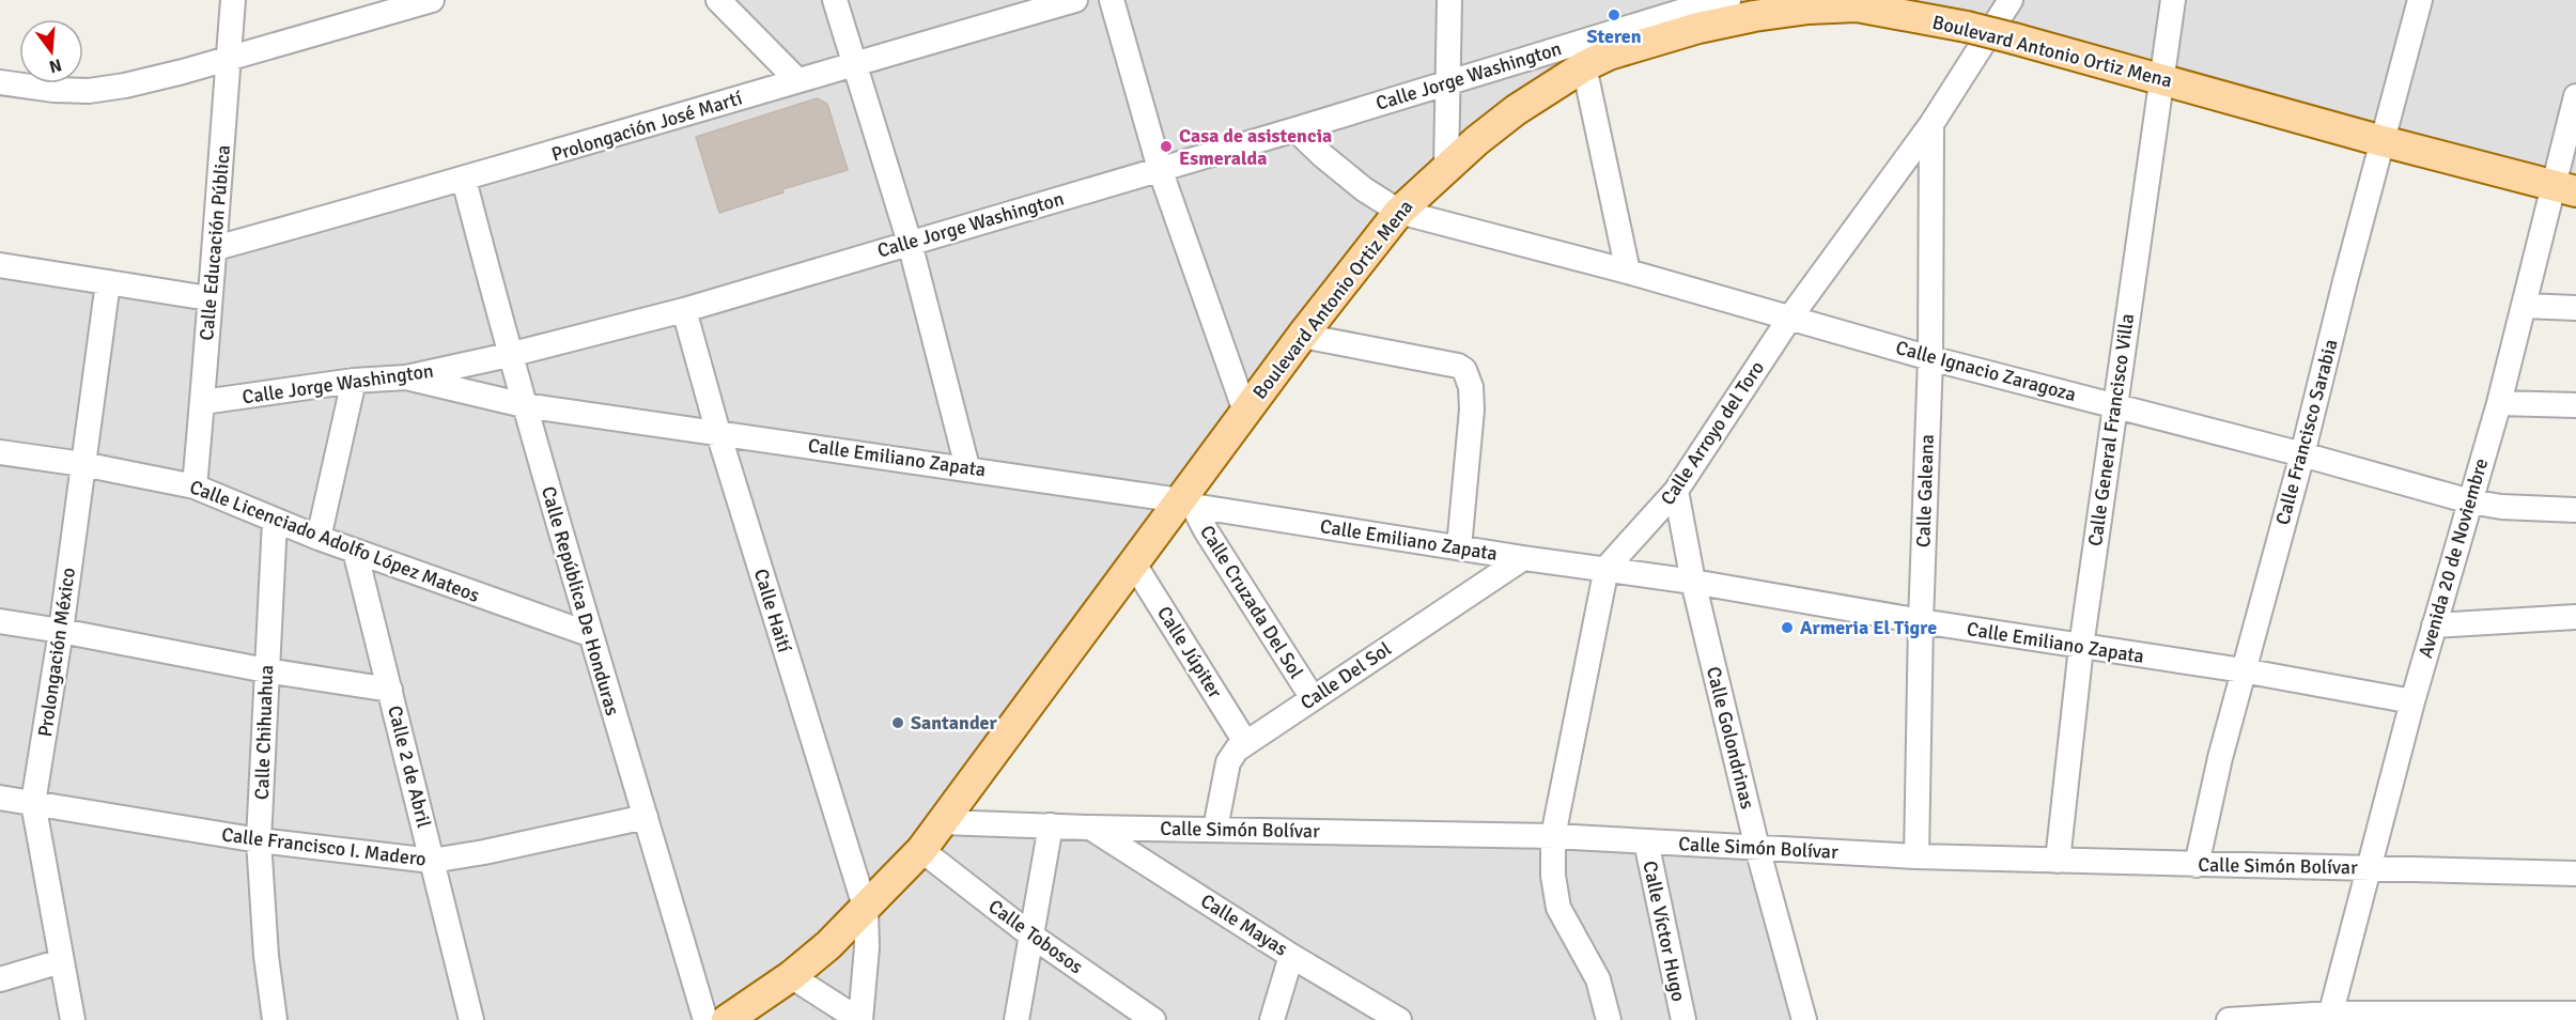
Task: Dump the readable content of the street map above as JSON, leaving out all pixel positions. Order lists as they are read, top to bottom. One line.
{"streets":{"main road":["Boulevard Antonio Ortiz Mena"],"street":["Calle Jorge Washington","Prolongación José Martí","Calle Educación Pública","Calle Ignacio Zaragoza","Calle General Francisco Villa","Calle Francisco Sarabia","Calle Arroyo del Toro","Calle Emiliano Zapata","Calle Galeana","Calle Licenciado Adolfo López Mateos","Avenida 20 de Noviembre","Calle República De Honduras","Calle Cruzada Del Sol","Calle Haití","Prolongación México","Calle Júpiter","Calle Del Sol","Calle Chihuahua","Calle Golondrinas","Calle 2 de Abril","Calle Simón Bolívar","Calle Francisco I. Madero","Calle Mayas","Calle Víctor Hugo","Calle Tobosos"]},"crossings":[["Boulevard Antonio Ortiz Mena","Calle Jorge Washington"],["Boulevard Antonio Ortiz Mena","Calle Ignacio Zaragoza"],["Boulevard Antonio Ortiz Mena","Calle General Francisco Villa"],["Boulevard Antonio Ortiz Mena","Calle Francisco Sarabia"],["Boulevard Antonio Ortiz Mena","Calle Emiliano Zapata"],["Boulevard Antonio Ortiz Mena","Avenida 20 de Noviembre"],["Boulevard Antonio Ortiz Mena","Calle Cruzada Del Sol"],["Boulevard Antonio Ortiz Mena","Calle Haití"],["Boulevard Antonio Ortiz Mena","Calle Júpiter"],["Boulevard Antonio Ortiz Mena","Calle Simón Bolívar"],["Boulevard Antonio Ortiz Mena","Calle Tobosos"],["Calle Jorge Washington","Calle Educación Pública"],["Calle Jorge Washington","Calle Ignacio Zaragoza"],["Calle Jorge Washington","Calle Emiliano Zapata"],["Calle Jorge Washington","Calle República De Honduras"],["Calle Jorge Washington","Calle Haití"],["Prolongación José Martí","Calle Educación Pública"],["Prolongación José Martí","Calle República De Honduras"],["Calle Educación Pública","Calle Licenciado Adolfo López Mateos"],["Calle Ignacio Zaragoza","Calle General Francisco Villa"],["Calle Ignacio Zaragoza","Calle Francisco Sarabia"],["Calle Ignacio Zaragoza","Calle Arroyo del Toro"],["Calle Ignacio Zaragoza","Calle Galeana"],["Calle Ignacio Zaragoza","Avenida 20 de Noviembre"],["Calle General Francisco Villa","Calle Emiliano Zapata"],["Calle General Francisco Villa","Calle Simón Bolívar"],["Calle Francisco Sarabia","Calle Emiliano Zapata"],["Calle Francisco Sarabia","Calle Simón Bolívar"],["Calle Arroyo del Toro","Calle Emiliano Zapata"],["Calle Arroyo del Toro","Calle Galeana"],["Calle Arroyo del Toro","Calle Golondrinas"],["Calle Emiliano Zapata","Calle Galeana"],["Calle Emiliano Zapata","Avenida 20 de Noviembre"],["Calle Emiliano Zapata","Calle República De Honduras"],["Calle Emiliano Zapata","Calle Cruzada Del Sol"],["Calle Emiliano Zapata","Calle Haití"],["Calle Emiliano Zapata","Calle Del Sol"],["Calle Emiliano Zapata","Calle Golondrinas"],["Calle Galeana","Calle Simón Bolívar"],["Calle Licenciado Adolfo López Mateos","Calle República De Honduras"],["Calle Licenciado Adolfo López Mateos","Prolongación México"],["Calle Licenciado Adolfo López Mateos","Calle Chihuahua"],["Calle Licenciado Adolfo López Mateos","Calle 2 de Abril"],["Avenida 20 de Noviembre","Calle Simón Bolívar"],["Calle República De Honduras","Calle Francisco I. Madero"],["Calle Cruzada Del Sol","Calle Del Sol"],["Prolongación México","Calle Francisco I. Madero"],["Calle Júpiter","Calle Del Sol"],["Calle Del Sol","Calle Simón Bolívar"],["Calle Chihuahua","Calle Francisco I. Madero"],["Calle Golondrinas","Calle Simón Bolívar"],["Calle 2 de Abril","Calle Francisco I. Madero"],["Calle Simón Bolívar","Calle Mayas"],["Calle Simón Bolívar","Calle Víctor Hugo"]],"places":["Steren","Casa de asistencia Esmeralda","Armeria El Tigre","Santander"],"north":"bottom"}
